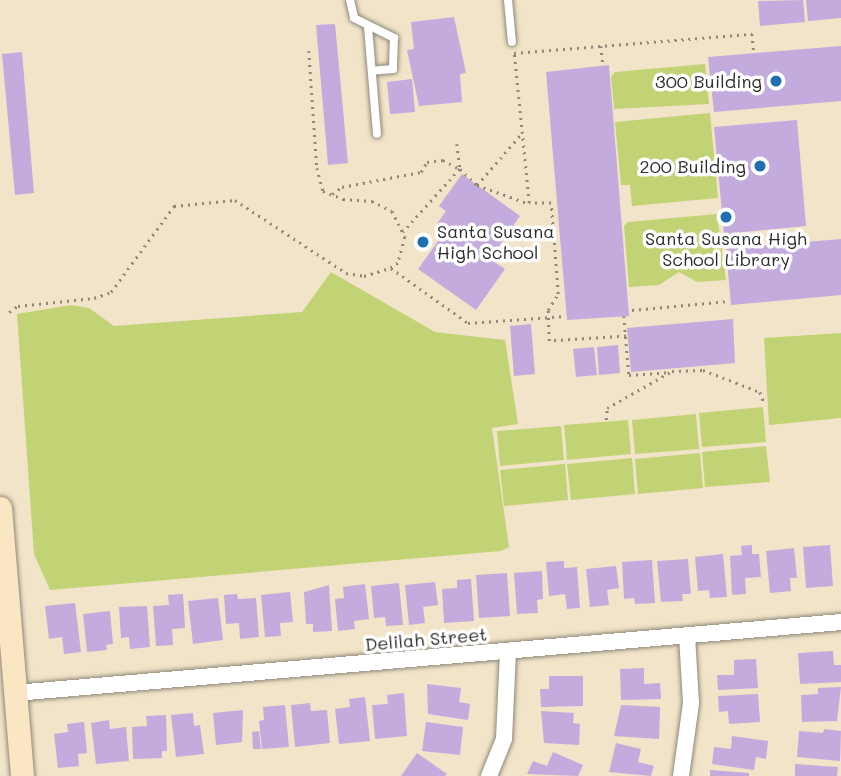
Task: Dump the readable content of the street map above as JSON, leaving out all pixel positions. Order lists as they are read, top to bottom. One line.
{"streets":{"street":["Delilah Street"]},"places":["300 Building","200 Building","Santa Susana High School Library","Santa Susana High School"]}
